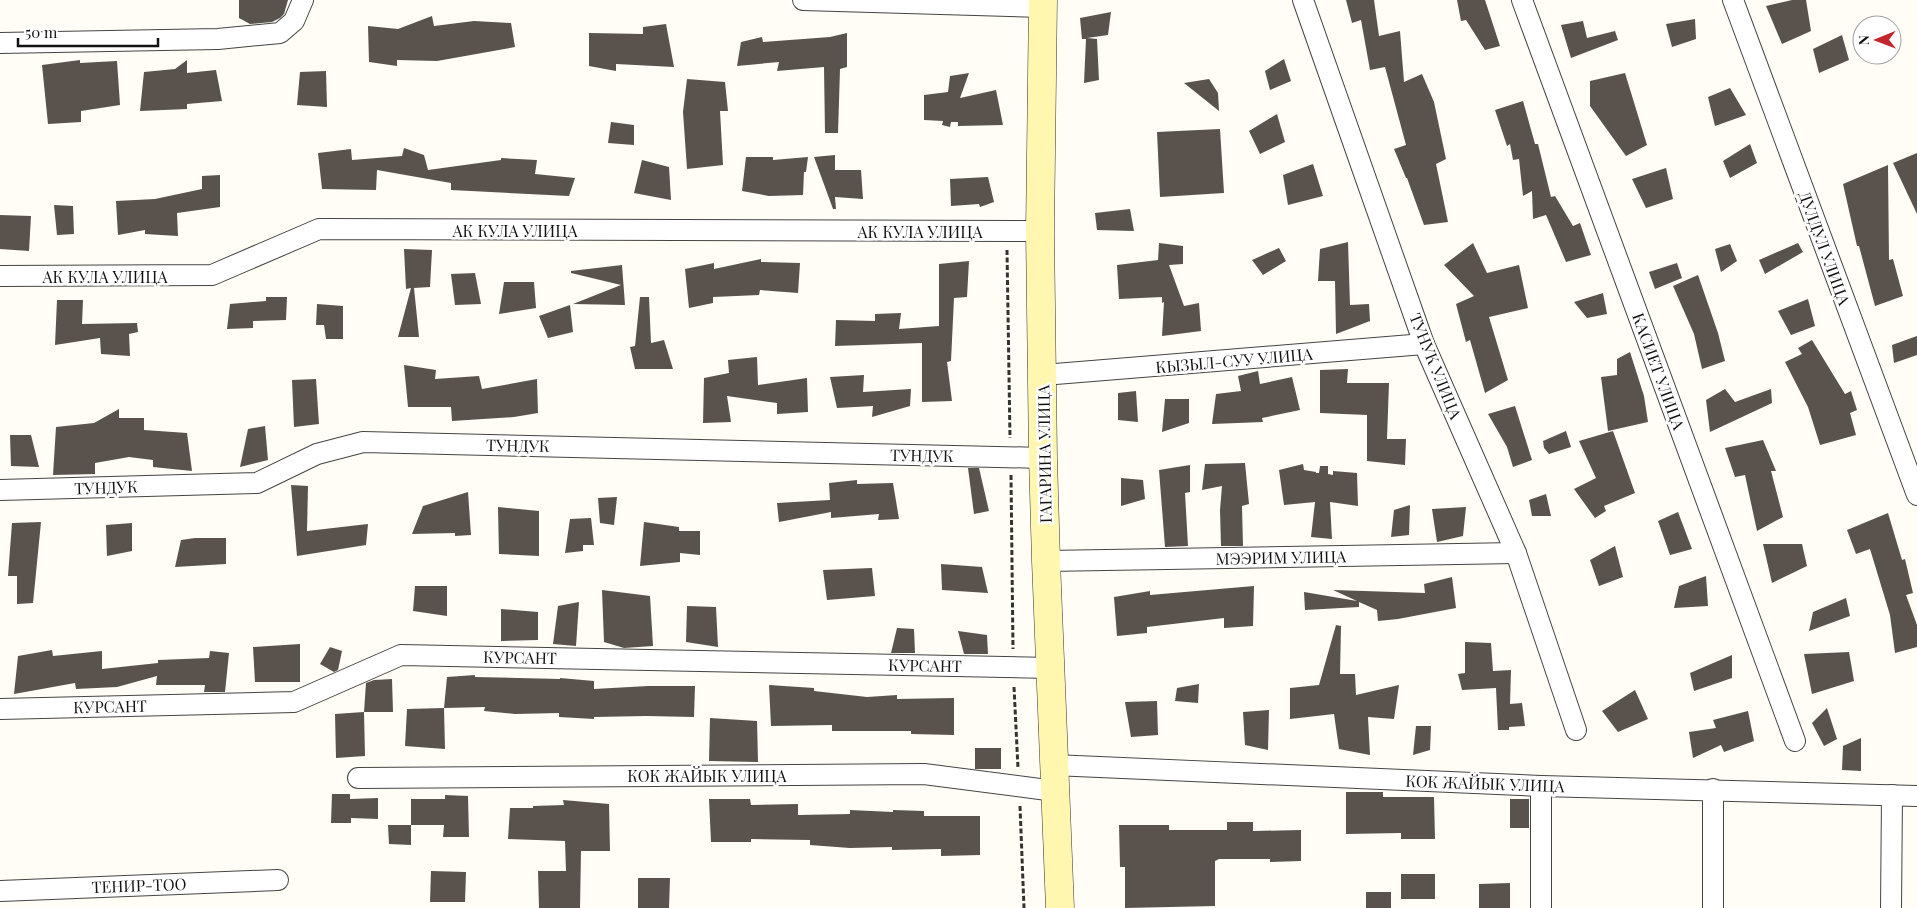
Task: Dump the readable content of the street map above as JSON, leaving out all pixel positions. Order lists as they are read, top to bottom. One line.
{"streets":{"main road":["ГАГАРИНА УЛИЦА"],"street":["АК КУЛА УЛИЦА","ДУЛДУЛ УЛИЦА","КЫЗЫЛ-СУУ УЛИЦА","ТУНУК УЛИЦА","КАСИЕТ УЛИЦА","ТУНДУК","МЭЭРИМ УЛИЦА","КУРСАНТ","КОК ЖАЙЫК УЛИЦА","ТЕНИР-ТОО"]},"crossings":[["АК КУЛА УЛИЦА","ГАГАРИНА УЛИЦА"],["КЫЗЫЛ-СУУ УЛИЦА","ТУНУК УЛИЦА"],["КЫЗЫЛ-СУУ УЛИЦА","ГАГАРИНА УЛИЦА"],["ТУНУК УЛИЦА","МЭЭРИМ УЛИЦА"],["ТУНДУК","ГАГАРИНА УЛИЦА"],["ГАГАРИНА УЛИЦА","МЭЭРИМ УЛИЦА"],["ГАГАРИНА УЛИЦА","КУРСАНТ"],["ГАГАРИНА УЛИЦА","КОК ЖАЙЫК УЛИЦА"]],"scale_bar":"50 m","north":"left"}
